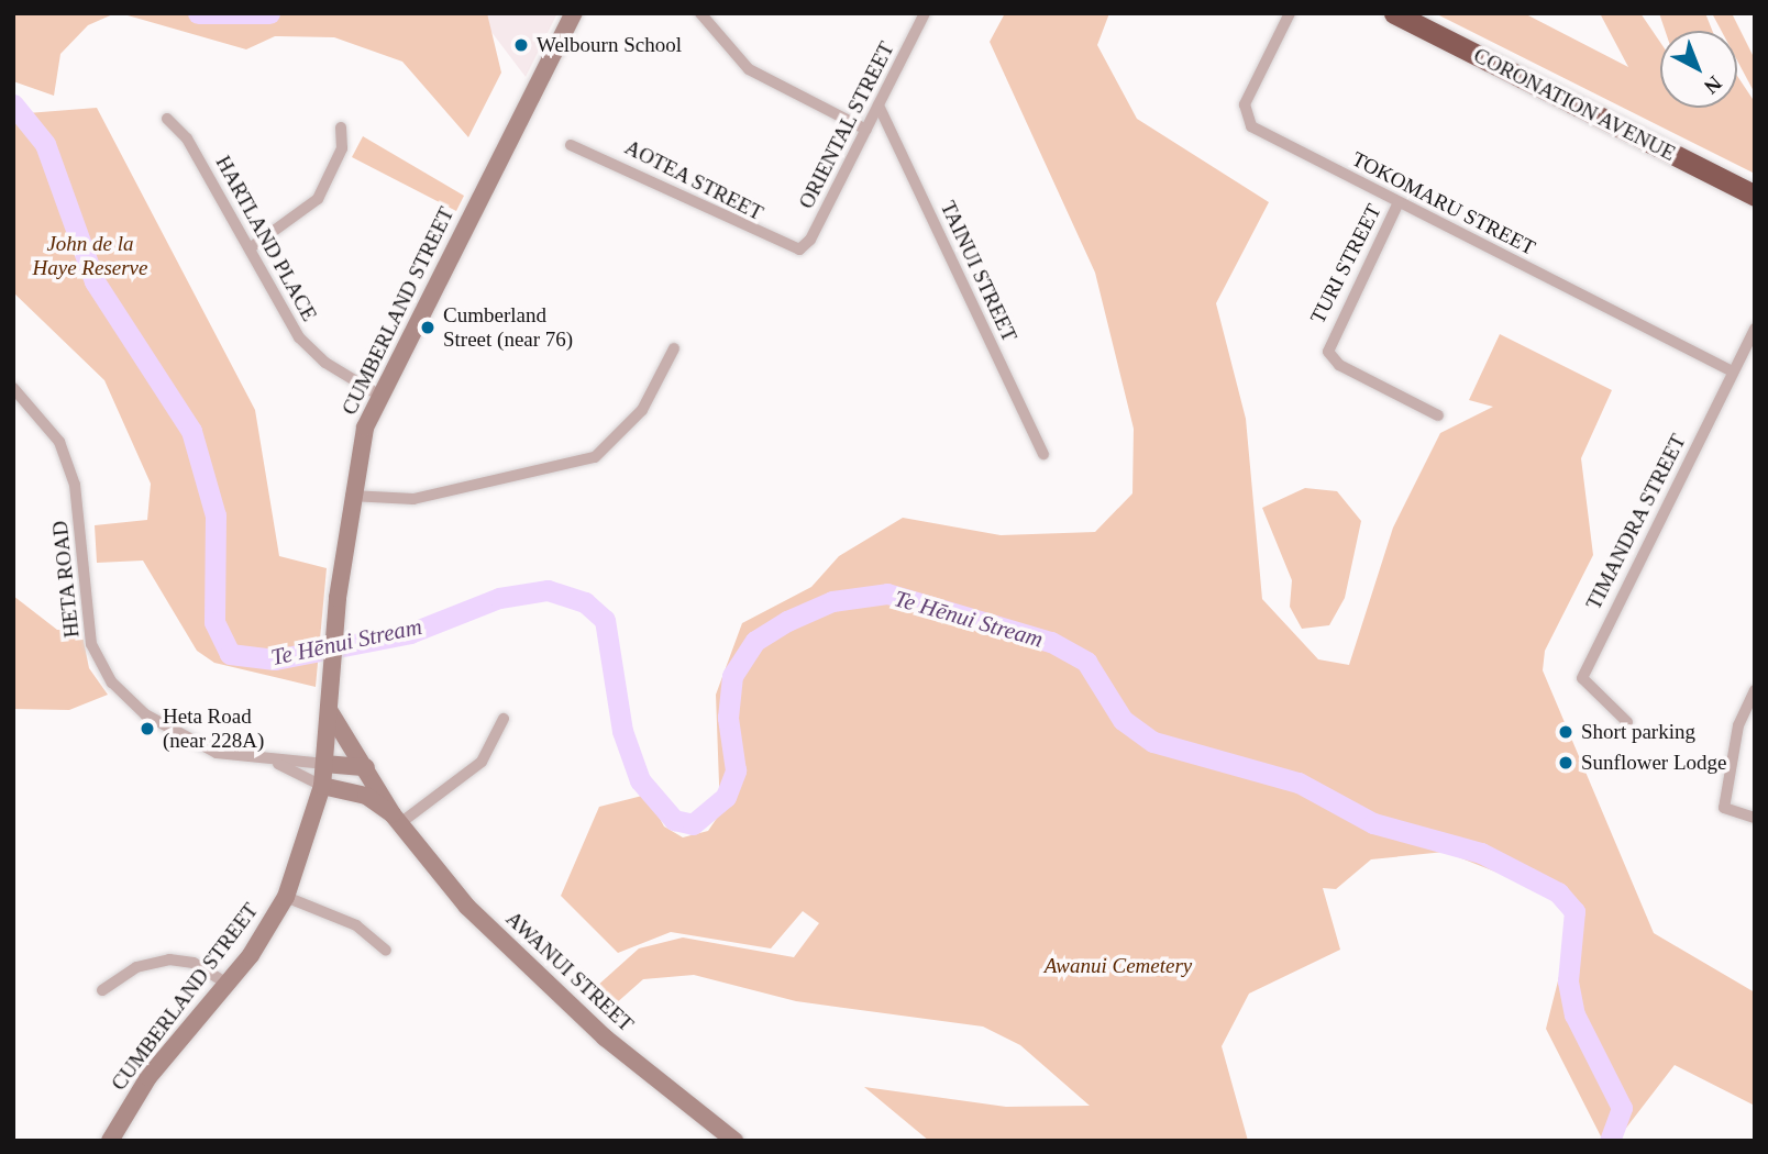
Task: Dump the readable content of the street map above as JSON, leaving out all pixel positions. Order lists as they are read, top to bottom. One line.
{"streets":{"highway":["CORONATION AVENUE"],"main road":["CUMBERLAND STREET","AWANUI STREET"],"street":["ORIENTAL STREET","AOTEA STREET","TOKOMARU STREET","HARTLAND PLACE","TURI STREET","TAINUI STREET","TIMANDRA STREET","HETA ROAD"]},"crossings":[["ORIENTAL STREET","AOTEA STREET"],["ORIENTAL STREET","TAINUI STREET"],["TOKOMARU STREET","TURI STREET"],["TOKOMARU STREET","TIMANDRA STREET"],["HARTLAND PLACE","CUMBERLAND STREET"],["CUMBERLAND STREET","HETA ROAD"],["CUMBERLAND STREET","AWANUI STREET"],["HETA ROAD","AWANUI STREET"]],"water":["Te Hēnui Stream"],"parks":["John de la Haye Reserve","Awanui Cemetery"],"places":["Welbourn School","Cumberland Street (near 76)","Heta Road (near 228A)","Short parking","Sunflower Lodge"],"north":"bottom right"}
